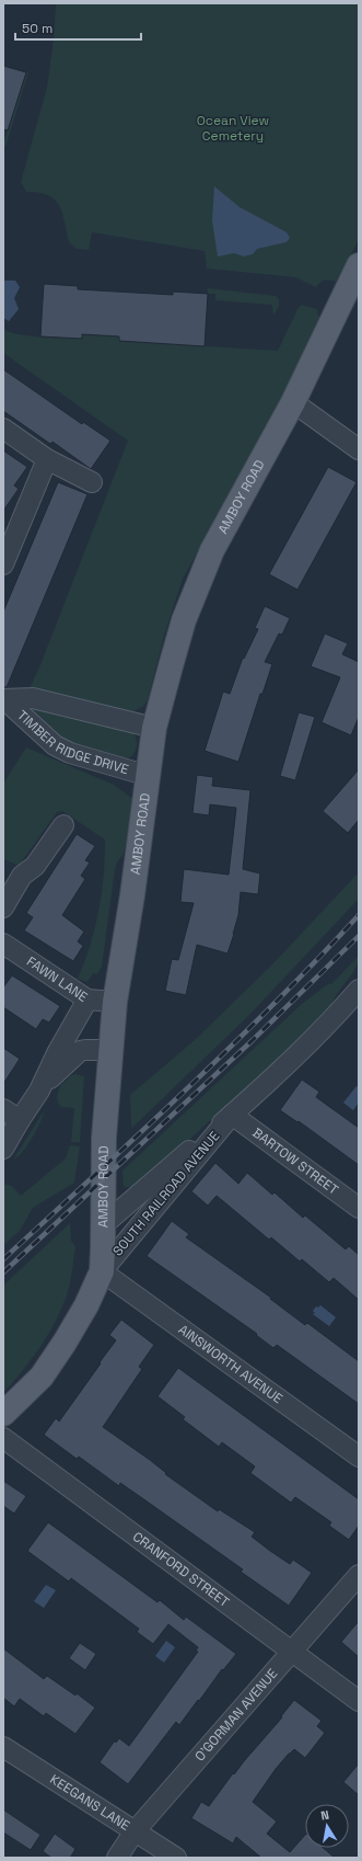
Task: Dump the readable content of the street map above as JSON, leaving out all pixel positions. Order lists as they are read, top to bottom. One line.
{"streets":{"main road":["AMBOY ROAD"],"street":["TIMBER RIDGE DRIVE","FAWN LANE","BARTOW STREET","SOUTH RAILROAD AVENUE","AINSWORTH AVENUE","CRANFORD STREET","O'GORMAN AVENUE","KEEGANS LANE"]},"crossings":[["AMBOY ROAD","TIMBER RIDGE DRIVE"],["AMBOY ROAD","FAWN LANE"],["AMBOY ROAD","SOUTH RAILROAD AVENUE"],["AMBOY ROAD","AINSWORTH AVENUE"],["BARTOW STREET","SOUTH RAILROAD AVENUE"],["SOUTH RAILROAD AVENUE","AINSWORTH AVENUE"],["CRANFORD STREET","O'GORMAN AVENUE"],["O'GORMAN AVENUE","KEEGANS LANE"]],"parks":["Ocean View Cemetery"],"scale_bar":"50 m","north":"top"}
